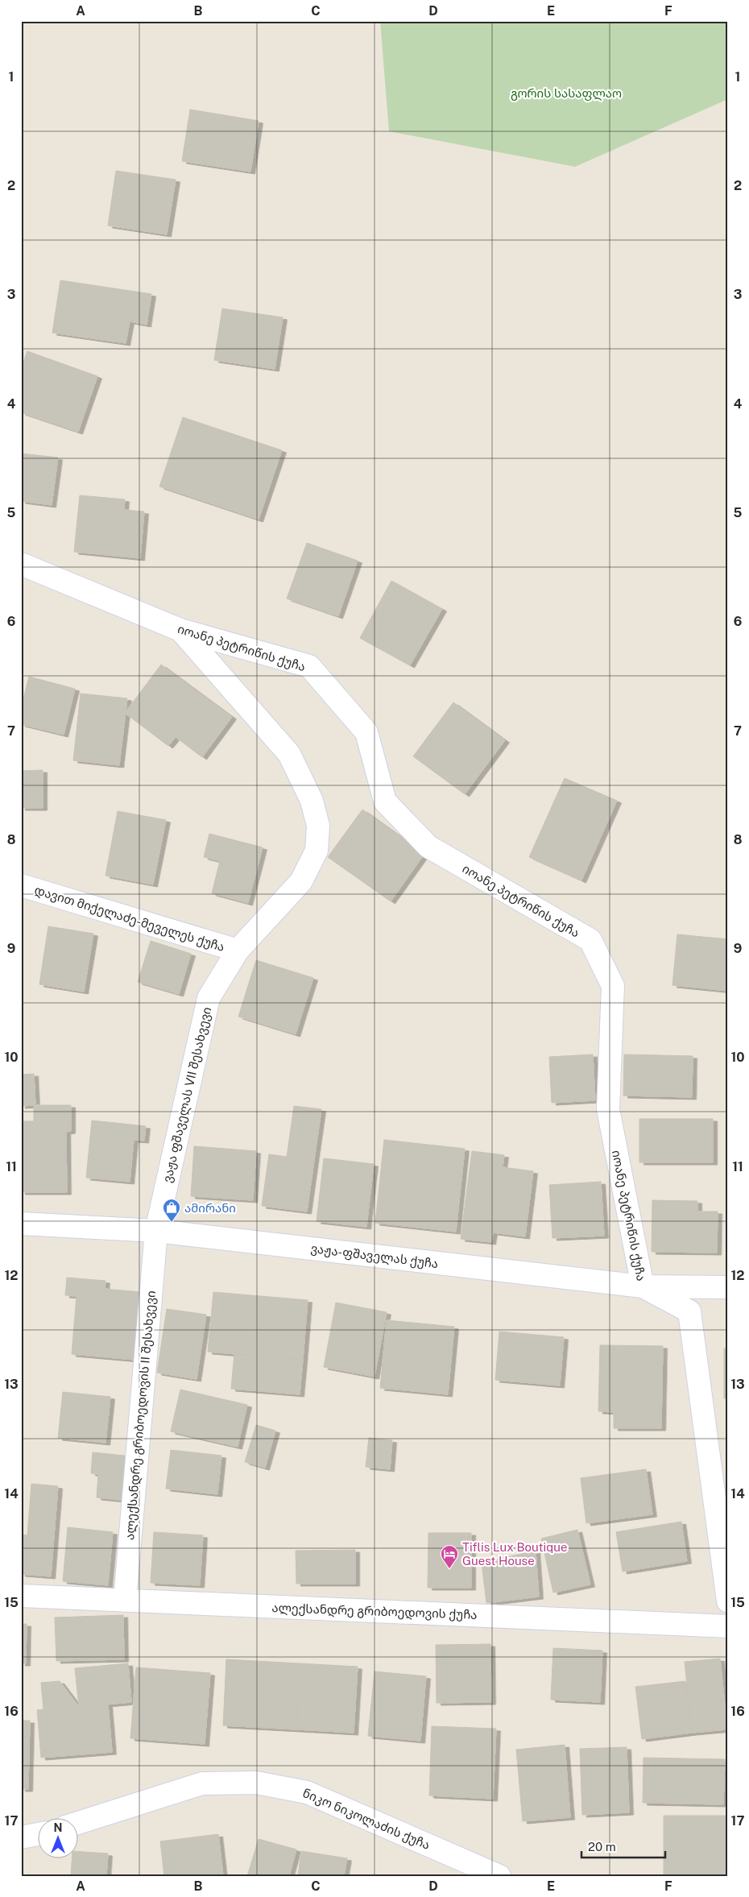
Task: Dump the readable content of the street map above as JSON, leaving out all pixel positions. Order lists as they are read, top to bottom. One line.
{"streets":{"street":["იოანე პეტრიწის ქუჩა","დავით მიქელაძე-მეველეს ქუჩა","ვაჟა ფშაველას VII შესახვევი","ვაჟა-ფშაველას ქუჩა","ალექსანდრე გრიბოედოვის II შესახვევი","ალექსანდრე გრიბოედოვის ქუჩა","ნიკო ნიკოლაძის ქუჩა"]},"crossings":[["იოანე პეტრიწის ქუჩა","ვაჟა ფშაველას VII შესახვევი"],["იოანე პეტრიწის ქუჩა","ვაჟა-ფშაველას ქუჩა"],["დავით მიქელაძე-მეველეს ქუჩა","ვაჟა ფშაველას VII შესახვევი"],["ვაჟა ფშაველას VII შესახვევი","ვაჟა-ფშაველას ქუჩა"],["ვაჟა ფშაველას VII შესახვევი","ალექსანდრე გრიბოედოვის II შესახვევი"],["ვაჟა-ფშაველას ქუჩა","ალექსანდრე გრიბოედოვის II შესახვევი"],["ალექსანდრე გრიბოედოვის II შესახვევი","ალექსანდრე გრიბოედოვის ქუჩა"]],"parks":["გორის სასაფლაო"],"places":{"shop":["ამირანი"],"hotel":["Tiflis Lux Boutique Guest House"]},"scale_bar":"20 m","north":"top","grid":{"columns":["A","B","C","D","E","F"],"rows":["1","2","3","4","5","6","7","8","9","10","11","12","13","14","15","16","17"]}}
